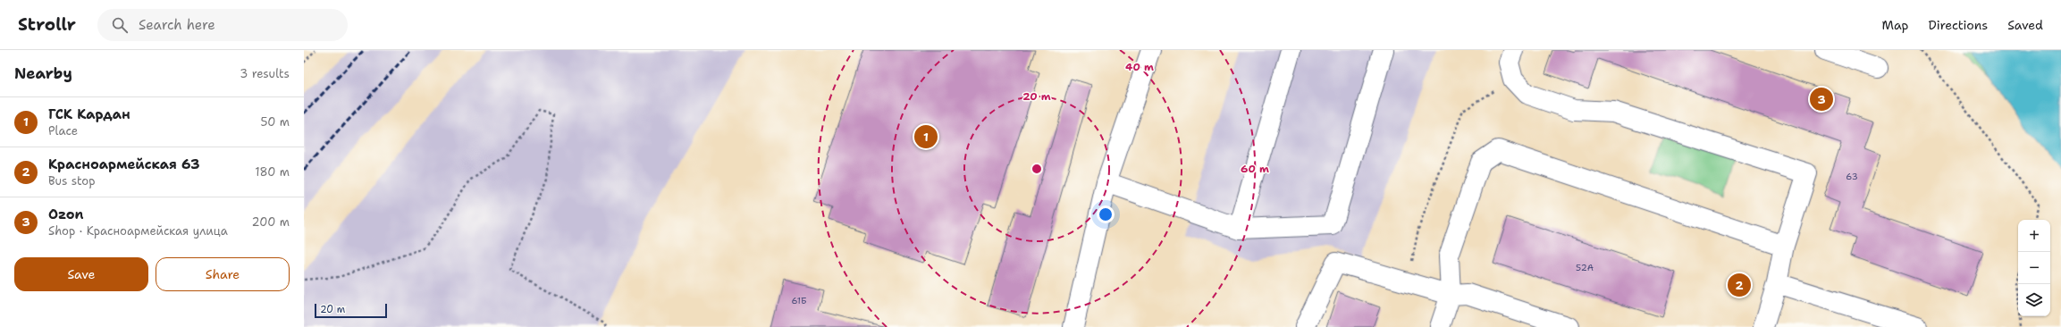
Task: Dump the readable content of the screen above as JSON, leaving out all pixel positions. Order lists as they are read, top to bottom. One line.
{"house_numbers":["63","52А","61Б"],"scale_bar":"20 m","page":{"header":"Strollr","search":"Search here","nav":["Map","Directions","Saved"],"heading":["Nearby","3 results"],"pins":["3","1","2"],"list":[{"mark":"1","name":"ГСК Кардан","note":"Place","value":"50 m"},{"mark":"2","name":"Красноармейская 63","note":"Bus stop","value":"180 m"},{"mark":"3","name":"Ozon","note":"Shop · Красноармейская улица","value":"200 m"}],"map_buttons":["+","−"],"buttons":["Save","Share"],"scale":"20 m"},"rings":["40 m","20 m","60 m"]}
